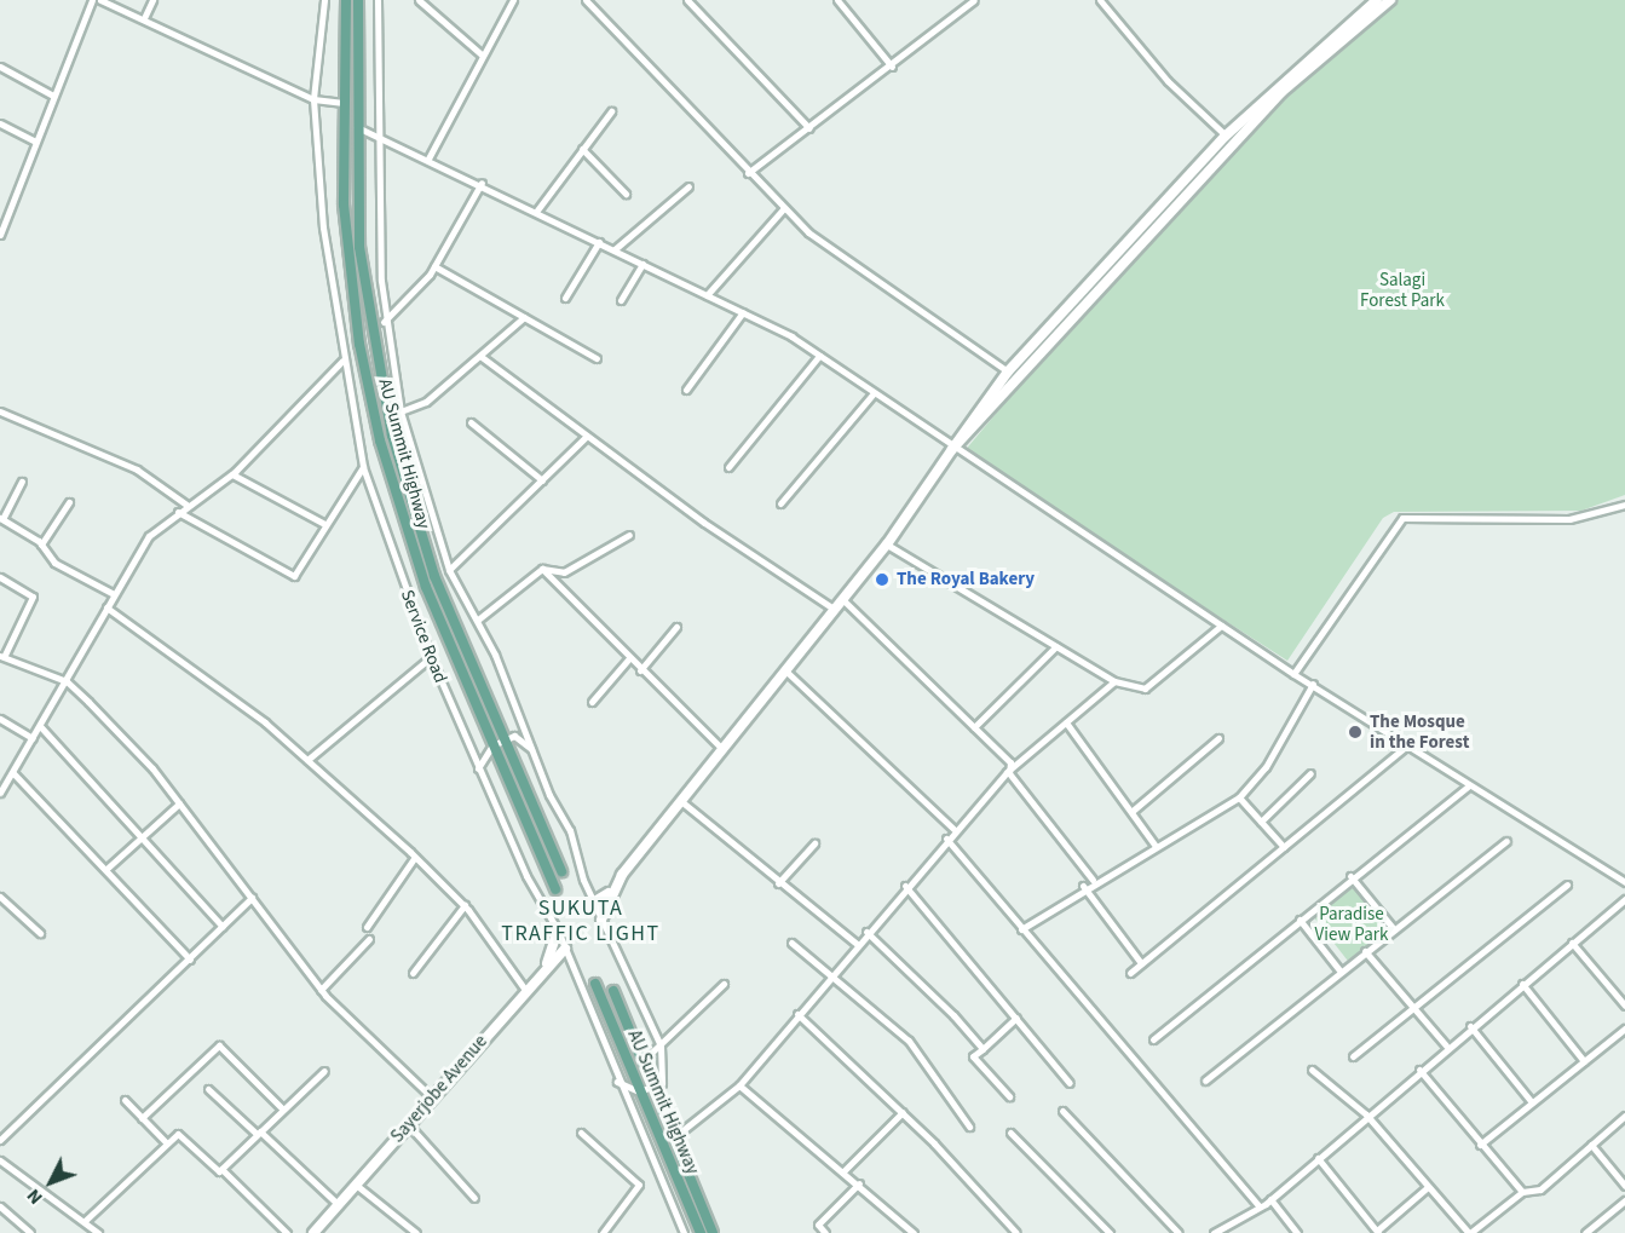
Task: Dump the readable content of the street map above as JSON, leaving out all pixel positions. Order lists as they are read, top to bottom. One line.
{"streets":{"main road":["AU Summit Highway"],"street":["Service Road","Sayerjobe Avenue"]},"crossings":[["Service Road","Sayerjobe Avenue"]],"districts":["SUKUTA TRAFFIC LIGHT"],"parks":["Salagi Forest Park","Paradise View Park"],"places":["The Royal Bakery","The Mosque in the Forest"],"north":"bottom left"}
